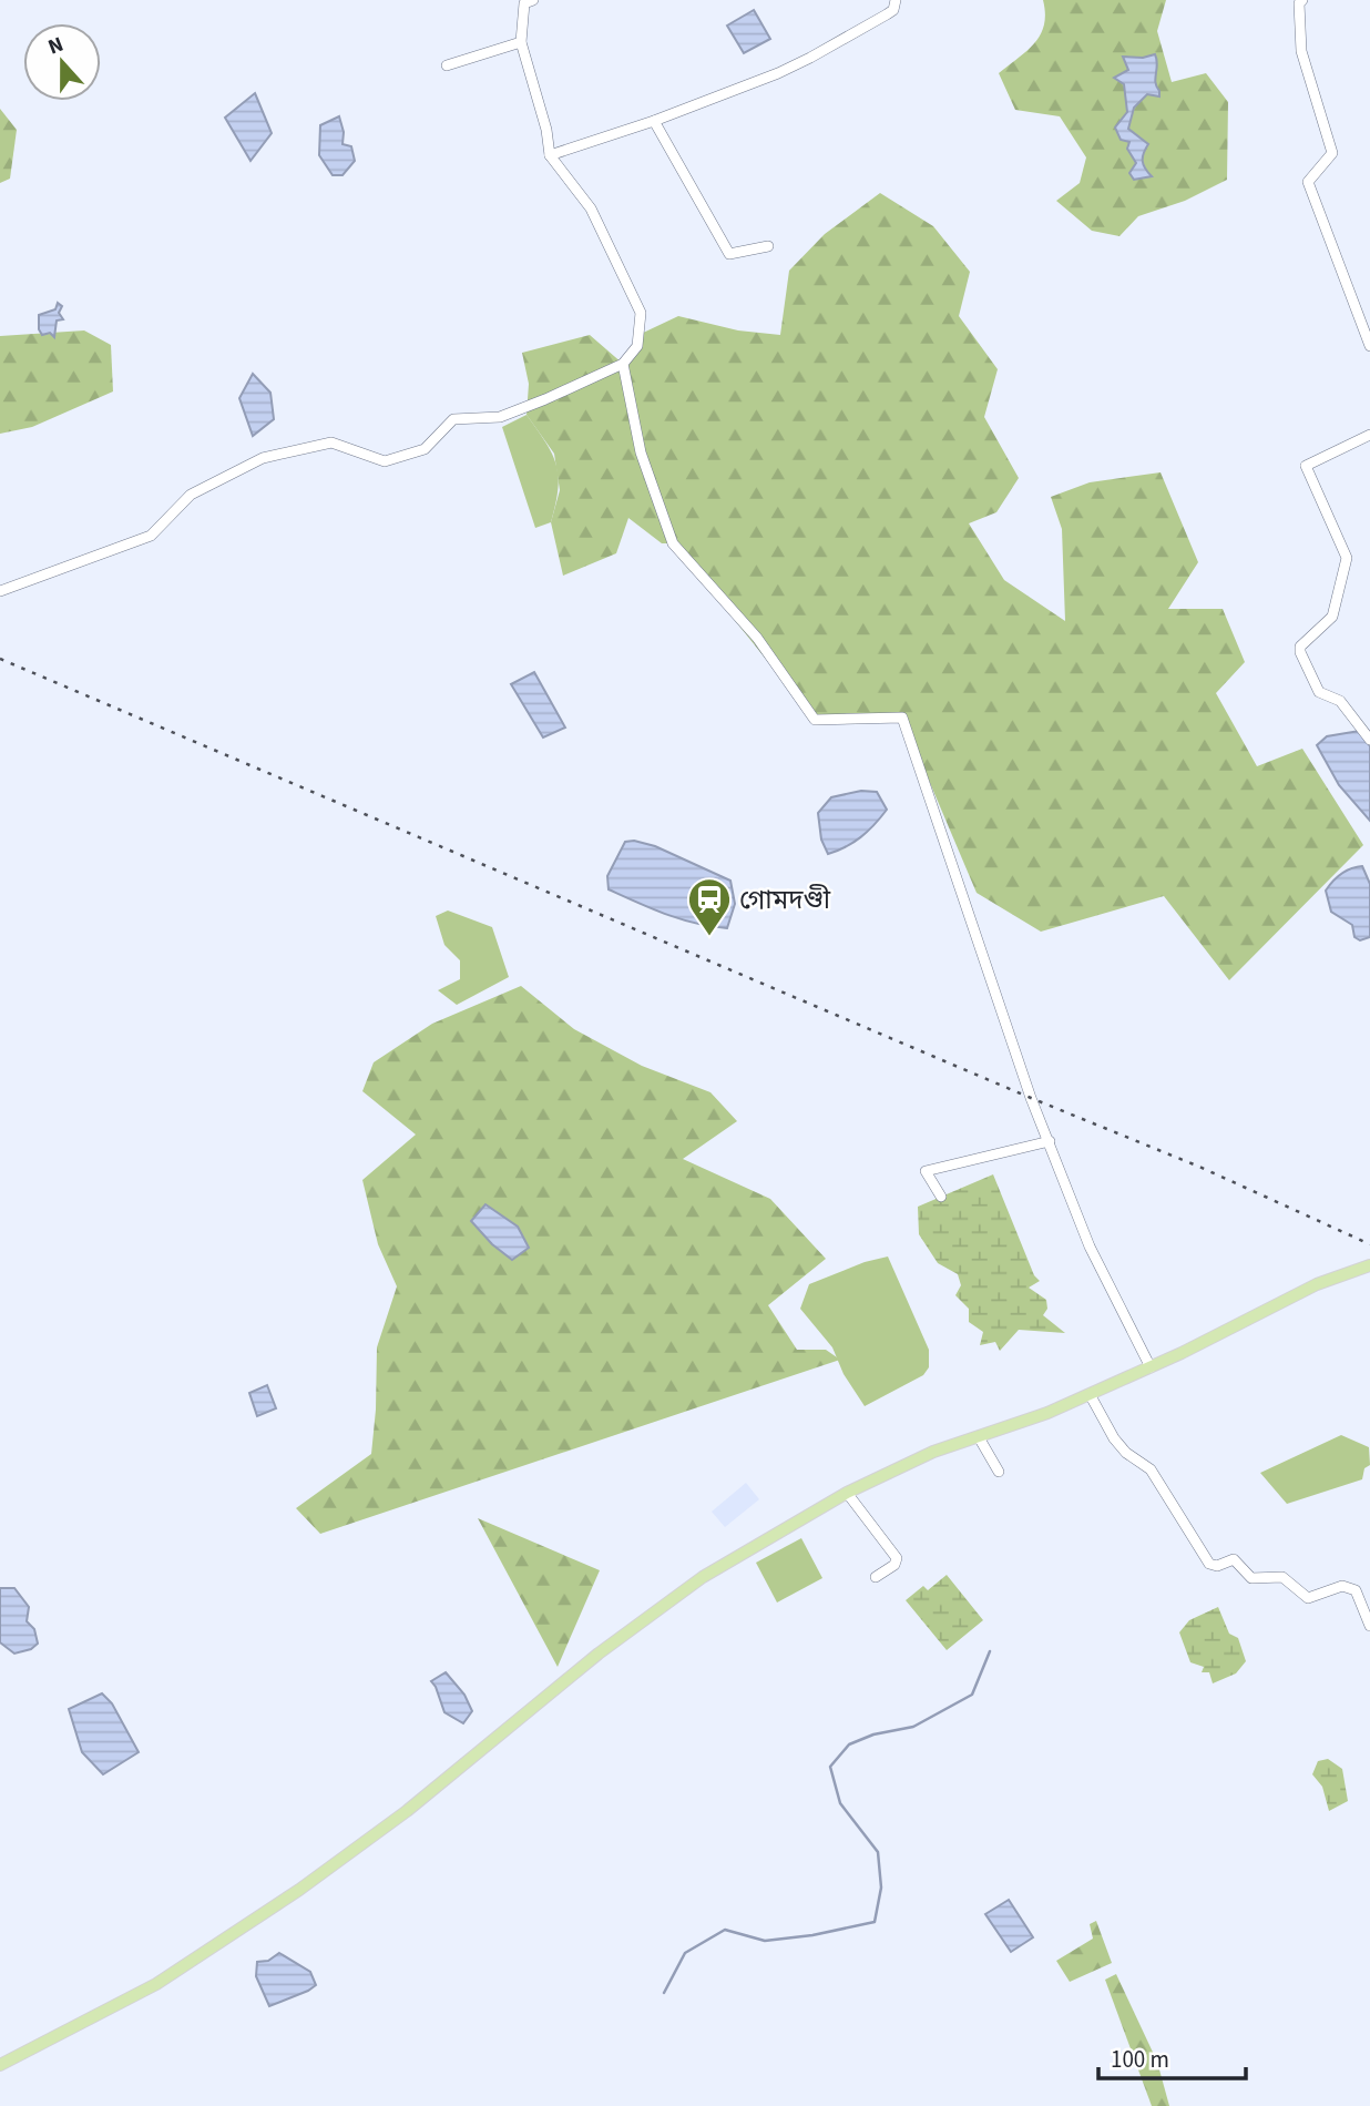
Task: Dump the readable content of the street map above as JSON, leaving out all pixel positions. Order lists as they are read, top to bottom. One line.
{"places":{"station":["গোমদণ্ডী"]},"scale_bar":"100 m","north":"top"}
